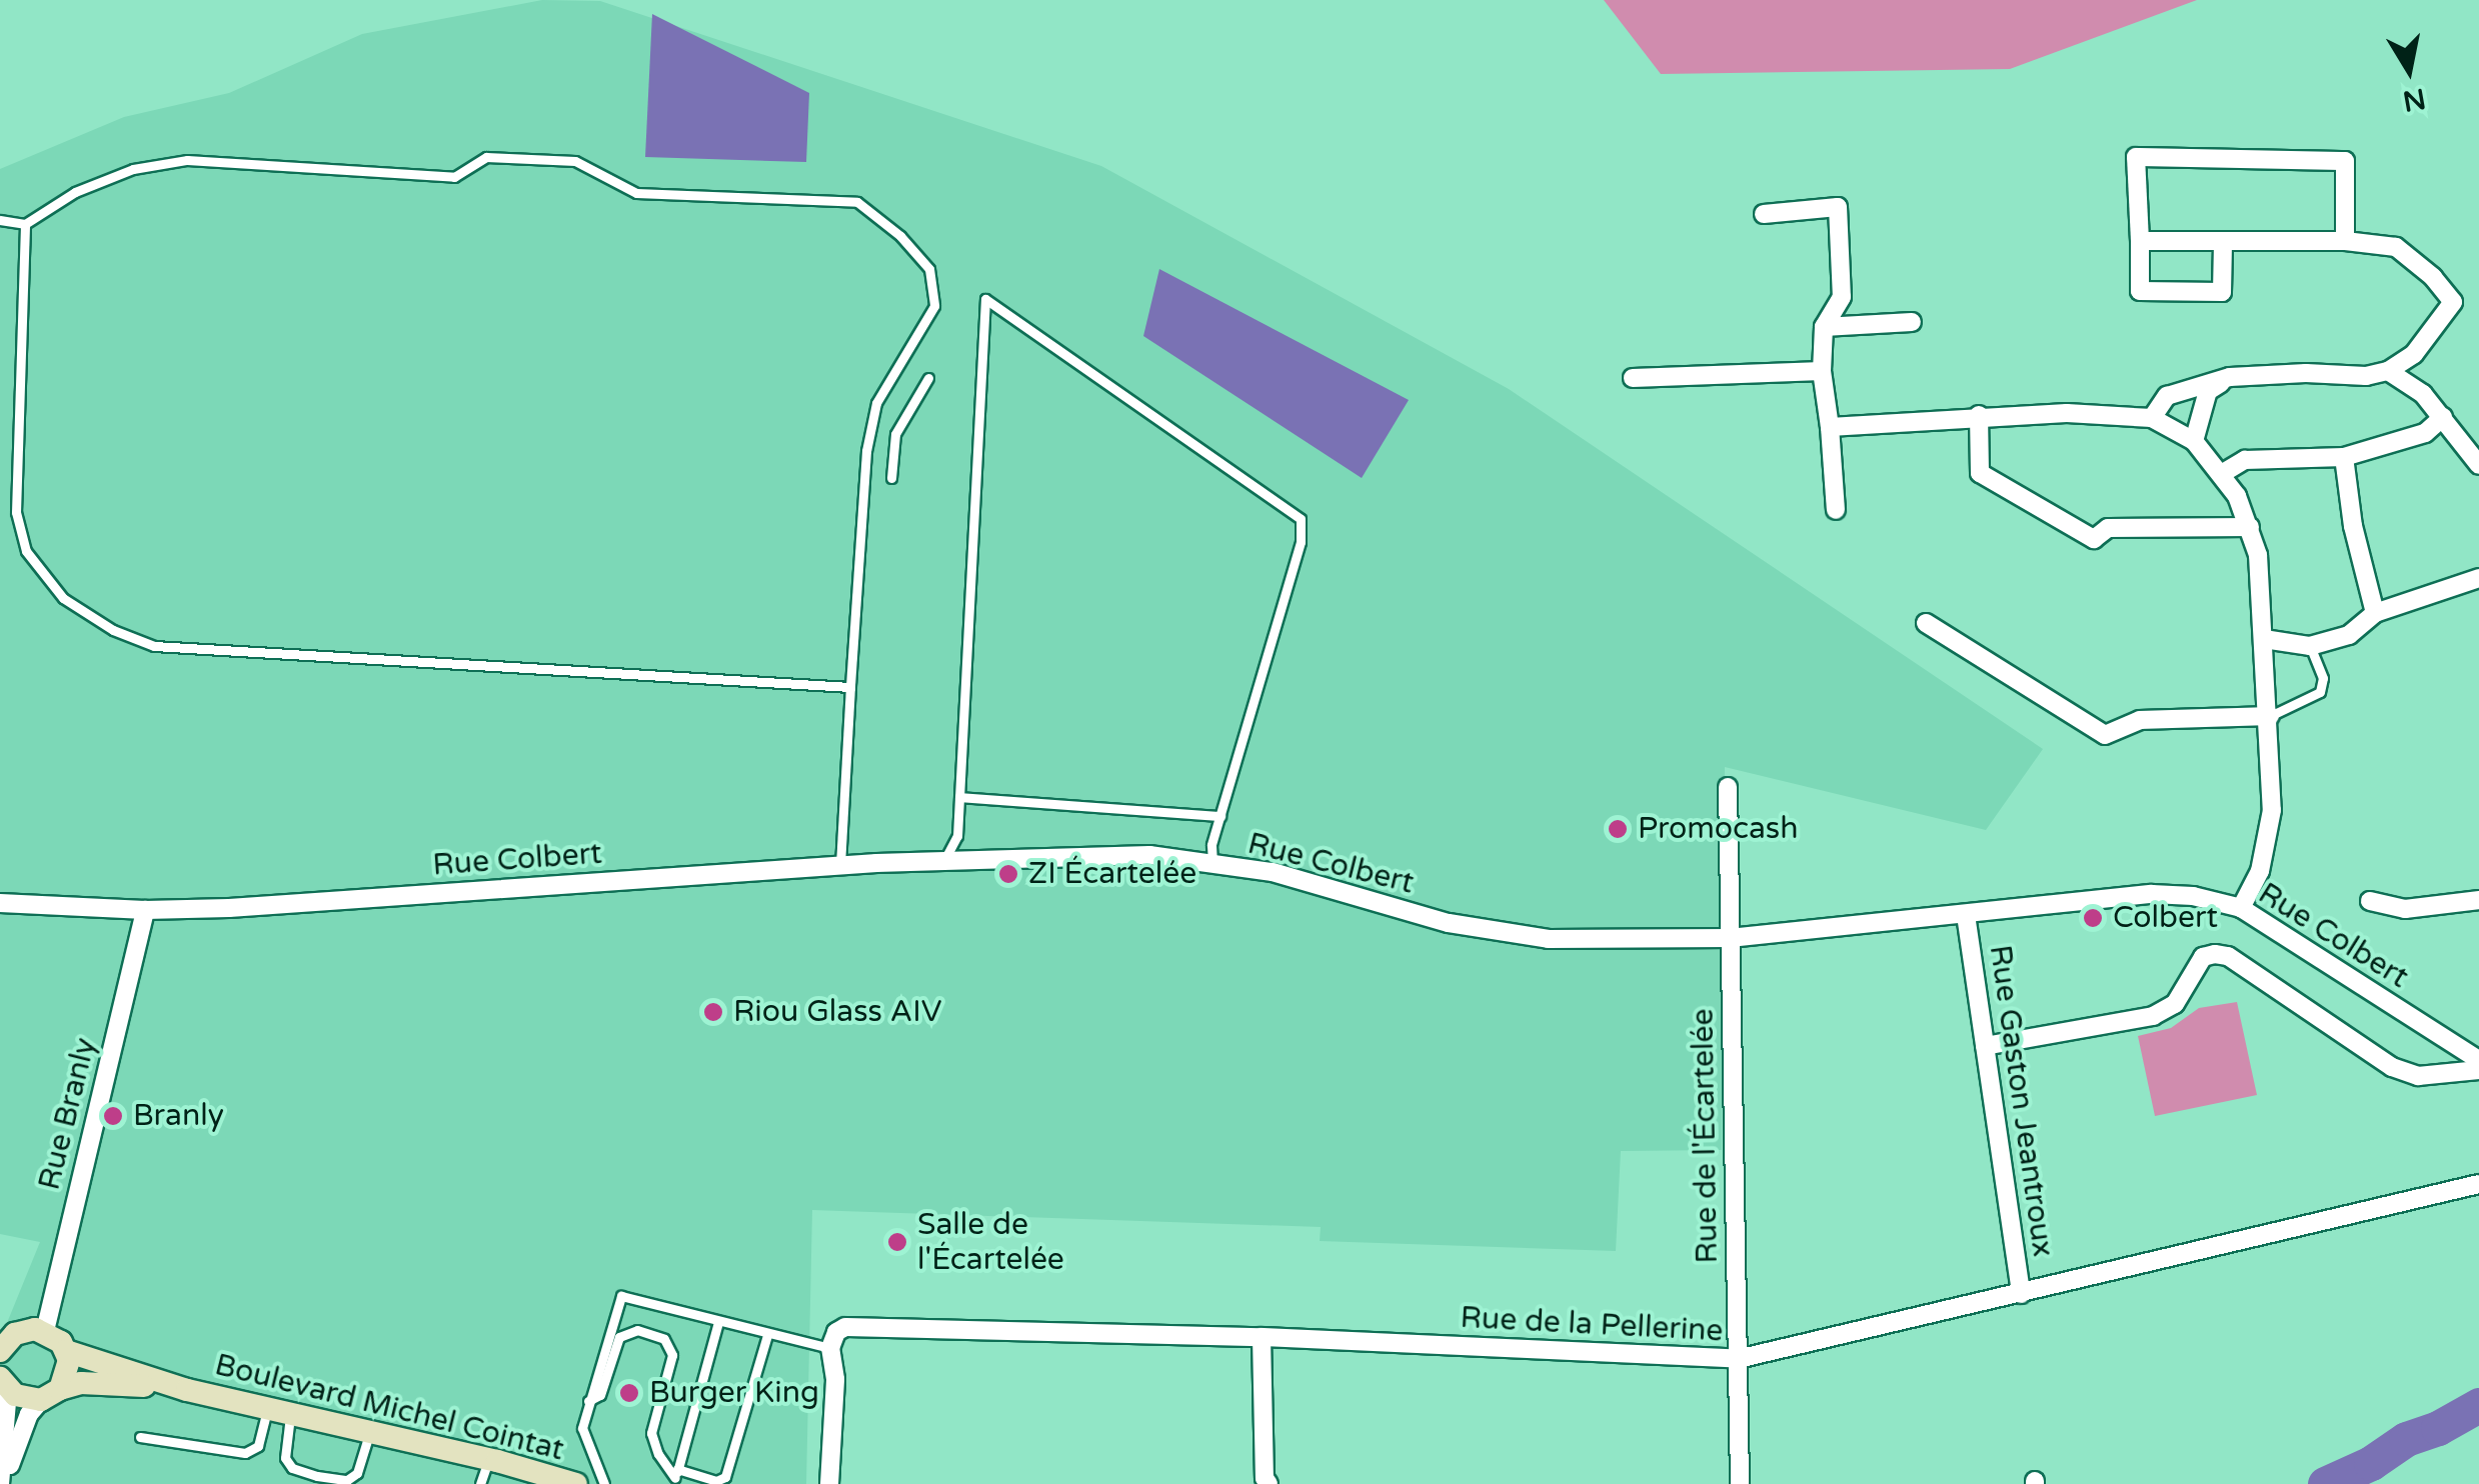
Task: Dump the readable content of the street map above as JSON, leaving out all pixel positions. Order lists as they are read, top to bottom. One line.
{"streets":{"main road":["Boulevard Michel Cointat"],"street":["Rue Colbert","Rue Gaston Jeantroux","Rue Branly","Rue de l'Écartelée","Rue de la Pellerine"]},"crossings":[["Rue Colbert","Rue Gaston Jeantroux"],["Rue Colbert","Rue Branly"],["Rue Colbert","Rue de l'Écartelée"],["Rue Gaston Jeantroux","Rue de la Pellerine"],["Rue de l'Écartelée","Rue de la Pellerine"]],"places":["Promocash","ZI Écartelée","Colbert","Riou Glass AIV","Branly","Salle de l'Écartelée","Burger King"],"north":"bottom"}
